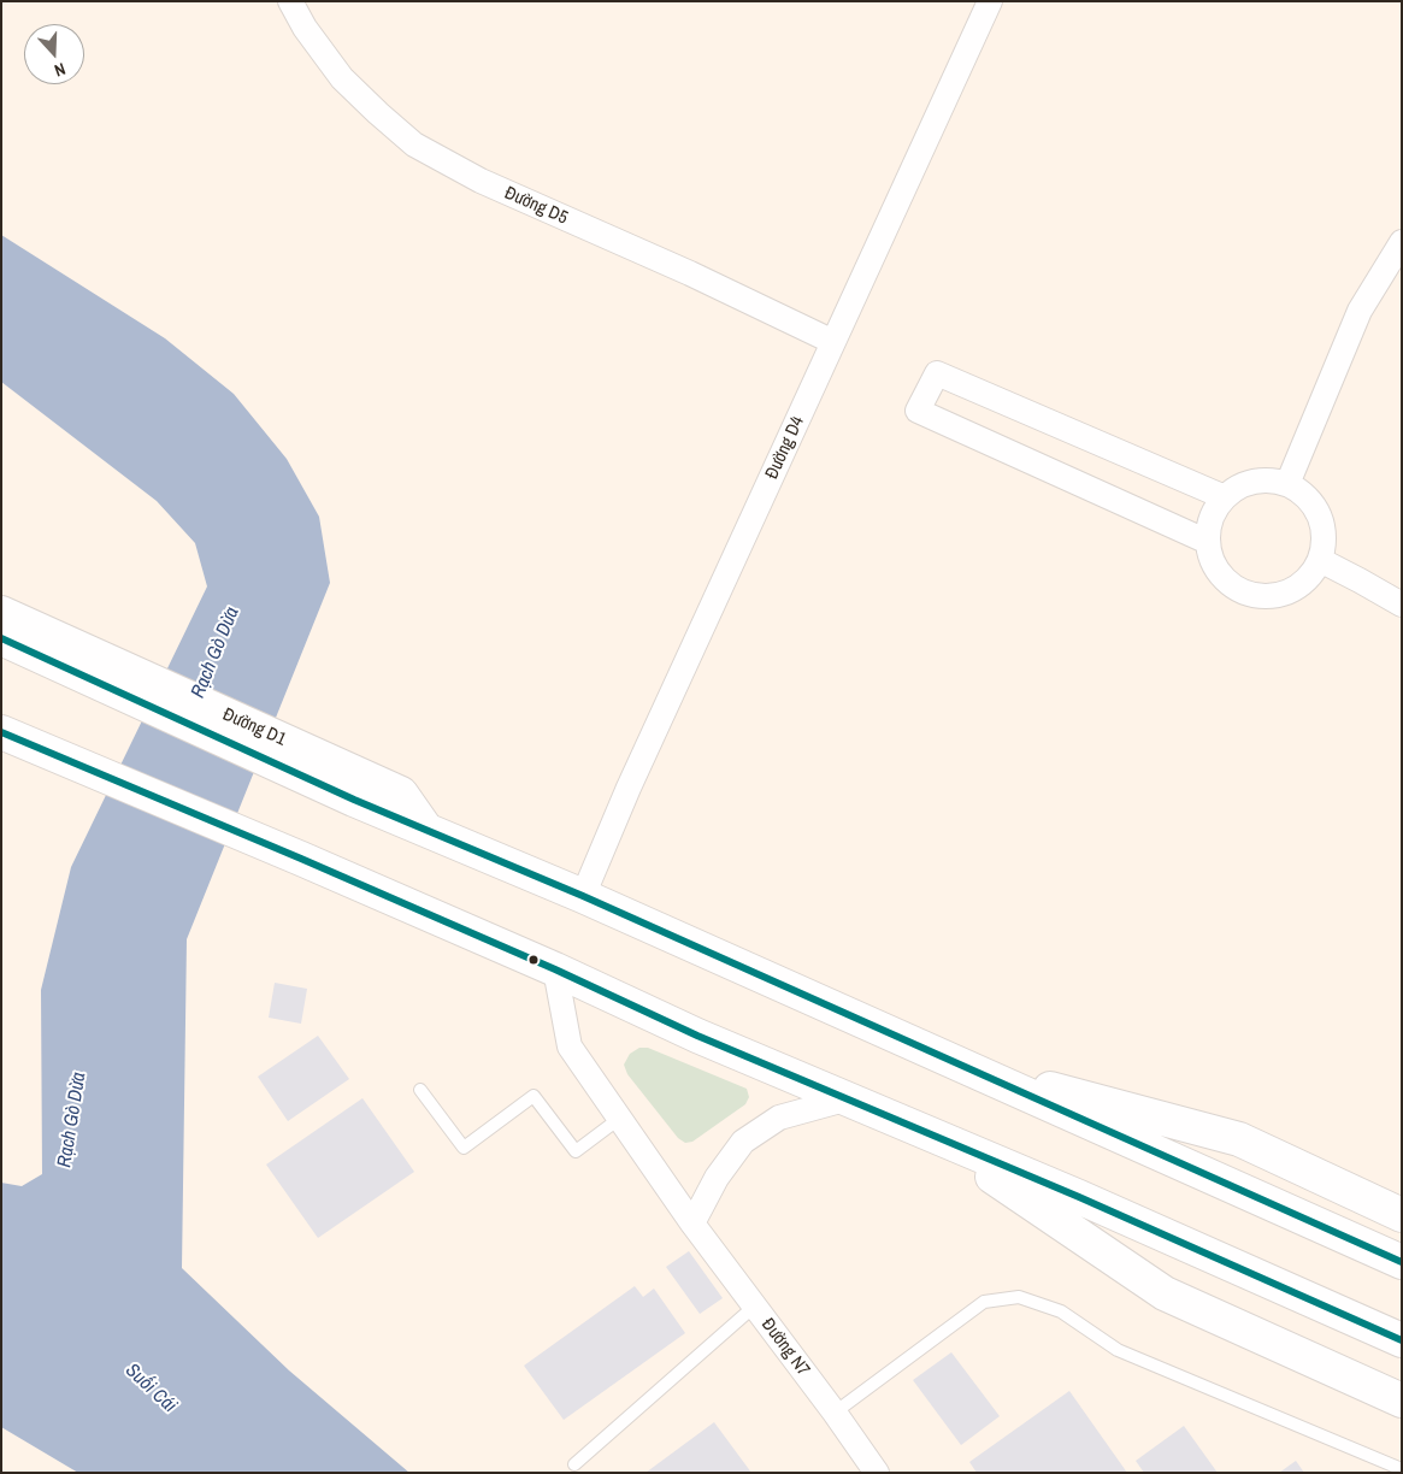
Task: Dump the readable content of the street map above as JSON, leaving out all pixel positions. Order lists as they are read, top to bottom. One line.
{"streets":{"main road":["Đường D1"],"street":["Đường D5","Đường D4","Đường N7"]},"crossings":[["Đường D5","Đường D4"],["Đường D4","Đường D1"]],"water":["Rạch Gò Dừa","Suối Cái"],"north":"bottom"}
